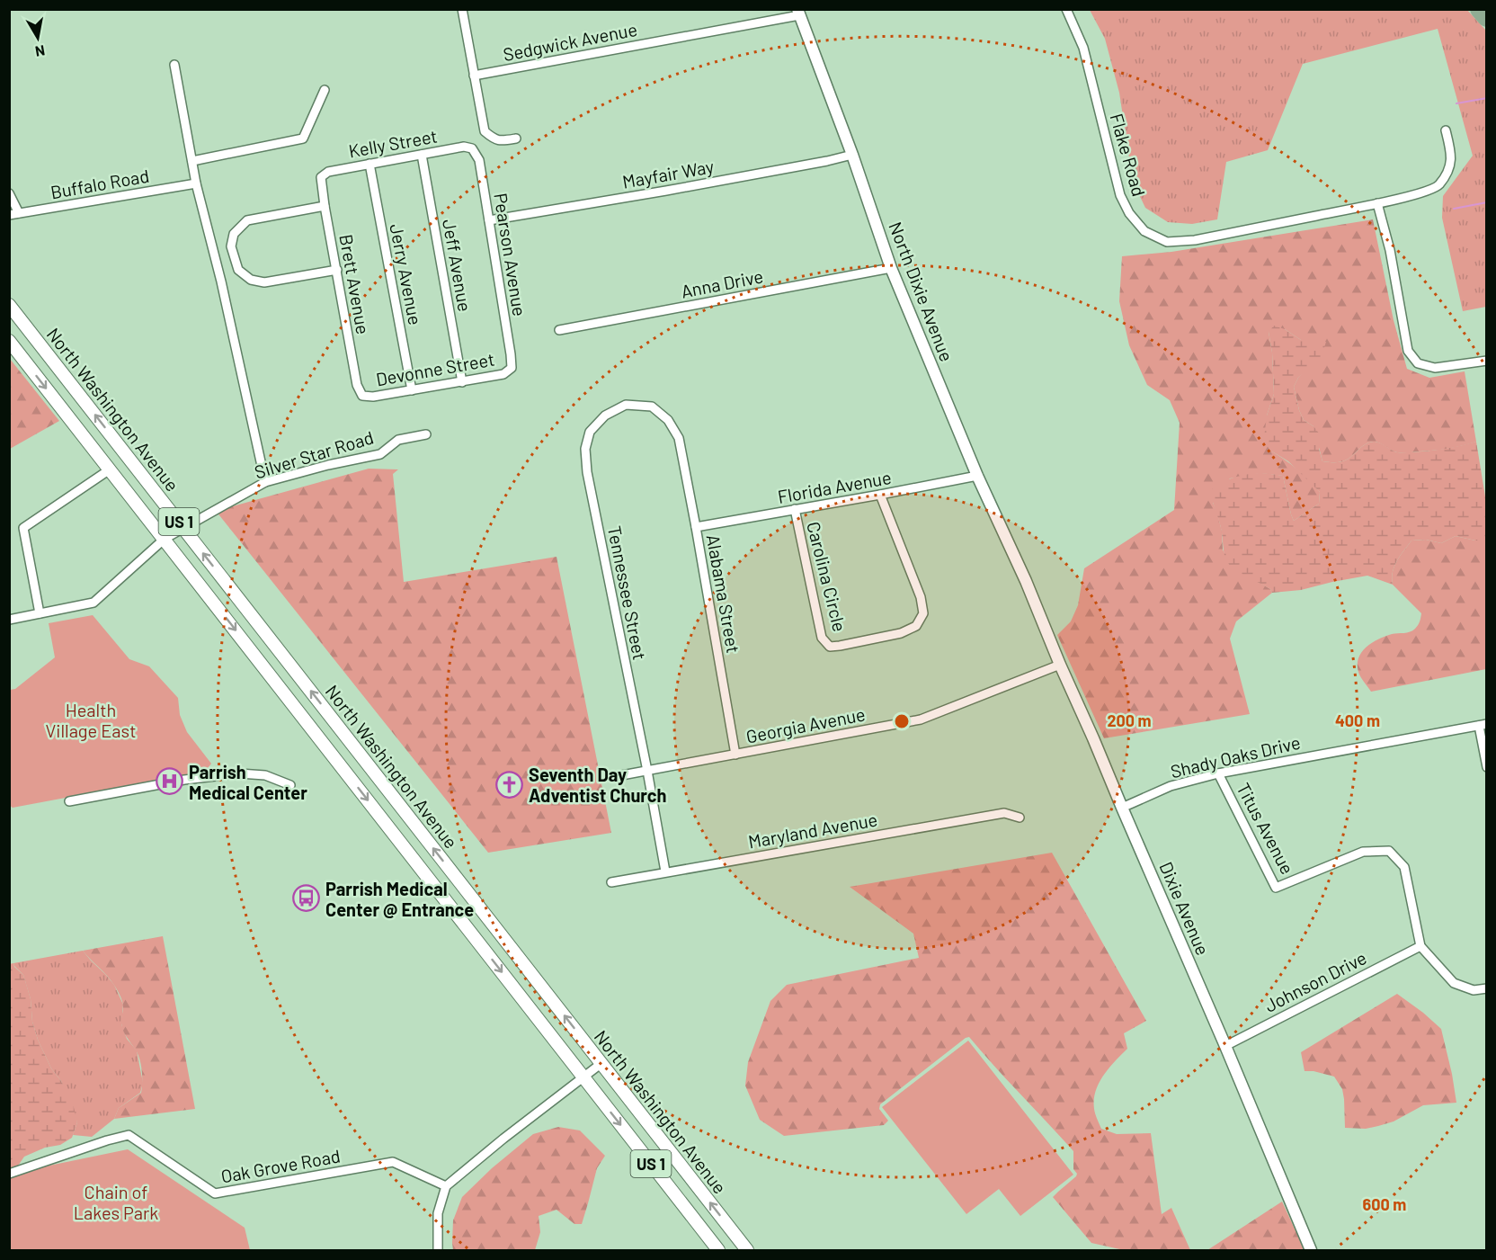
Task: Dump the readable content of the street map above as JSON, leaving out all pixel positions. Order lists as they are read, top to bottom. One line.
{"streets":{"main road":["North Washington Avenue","US 1"],"street":["Sedgwick Avenue","Kelly Street","Flake Road","Mayfair Way","Buffalo Road","Pearson Avenue","Jeff Avenue","Jerry Avenue","Anna Drive","Brett Avenue","North Dixie Avenue","Devonne Street","Silver Star Road","Florida Avenue","Carolina Circle","Tennessee Street","Alabama Street","Georgia Avenue","Shady Oaks Drive","Titus Avenue","Maryland Avenue","Dixie Avenue","Johnson Drive","Oak Grove Road"]},"crossings":[["Sedgwick Avenue","North Dixie Avenue"],["Kelly Street","Pearson Avenue"],["Kelly Street","Jeff Avenue"],["Kelly Street","Jerry Avenue"],["Kelly Street","Brett Avenue"],["Mayfair Way","Pearson Avenue"],["Mayfair Way","North Dixie Avenue"],["Pearson Avenue","Devonne Street"],["Jeff Avenue","Devonne Street"],["Jerry Avenue","Devonne Street"],["Anna Drive","North Dixie Avenue"],["Brett Avenue","Devonne Street"],["North Dixie Avenue","Florida Avenue"],["North Dixie Avenue","Dixie Avenue"],["North Washington Avenue","Silver Star Road"],["Silver Star Road","US 1"],["Florida Avenue","Carolina Circle"],["Florida Avenue","Alabama Street"],["Tennessee Street","Alabama Street"],["Tennessee Street","Georgia Avenue"],["Tennessee Street","Maryland Avenue"],["Alabama Street","Georgia Avenue"],["Georgia Avenue","Dixie Avenue"],["Shady Oaks Drive","Titus Avenue"],["Shady Oaks Drive","Dixie Avenue"],["Titus Avenue","Johnson Drive"],["Dixie Avenue","Johnson Drive"]],"parks":["Health Village East","Chain of Lakes Park"],"places":{"hospital":["Parrish Medical Center"],"church":["Seventh Day Adventist Church"],"bus stop":["Parrish Medical Center @ Entrance"]},"north":"bottom","rings":["200 m","400 m","600 m"]}
